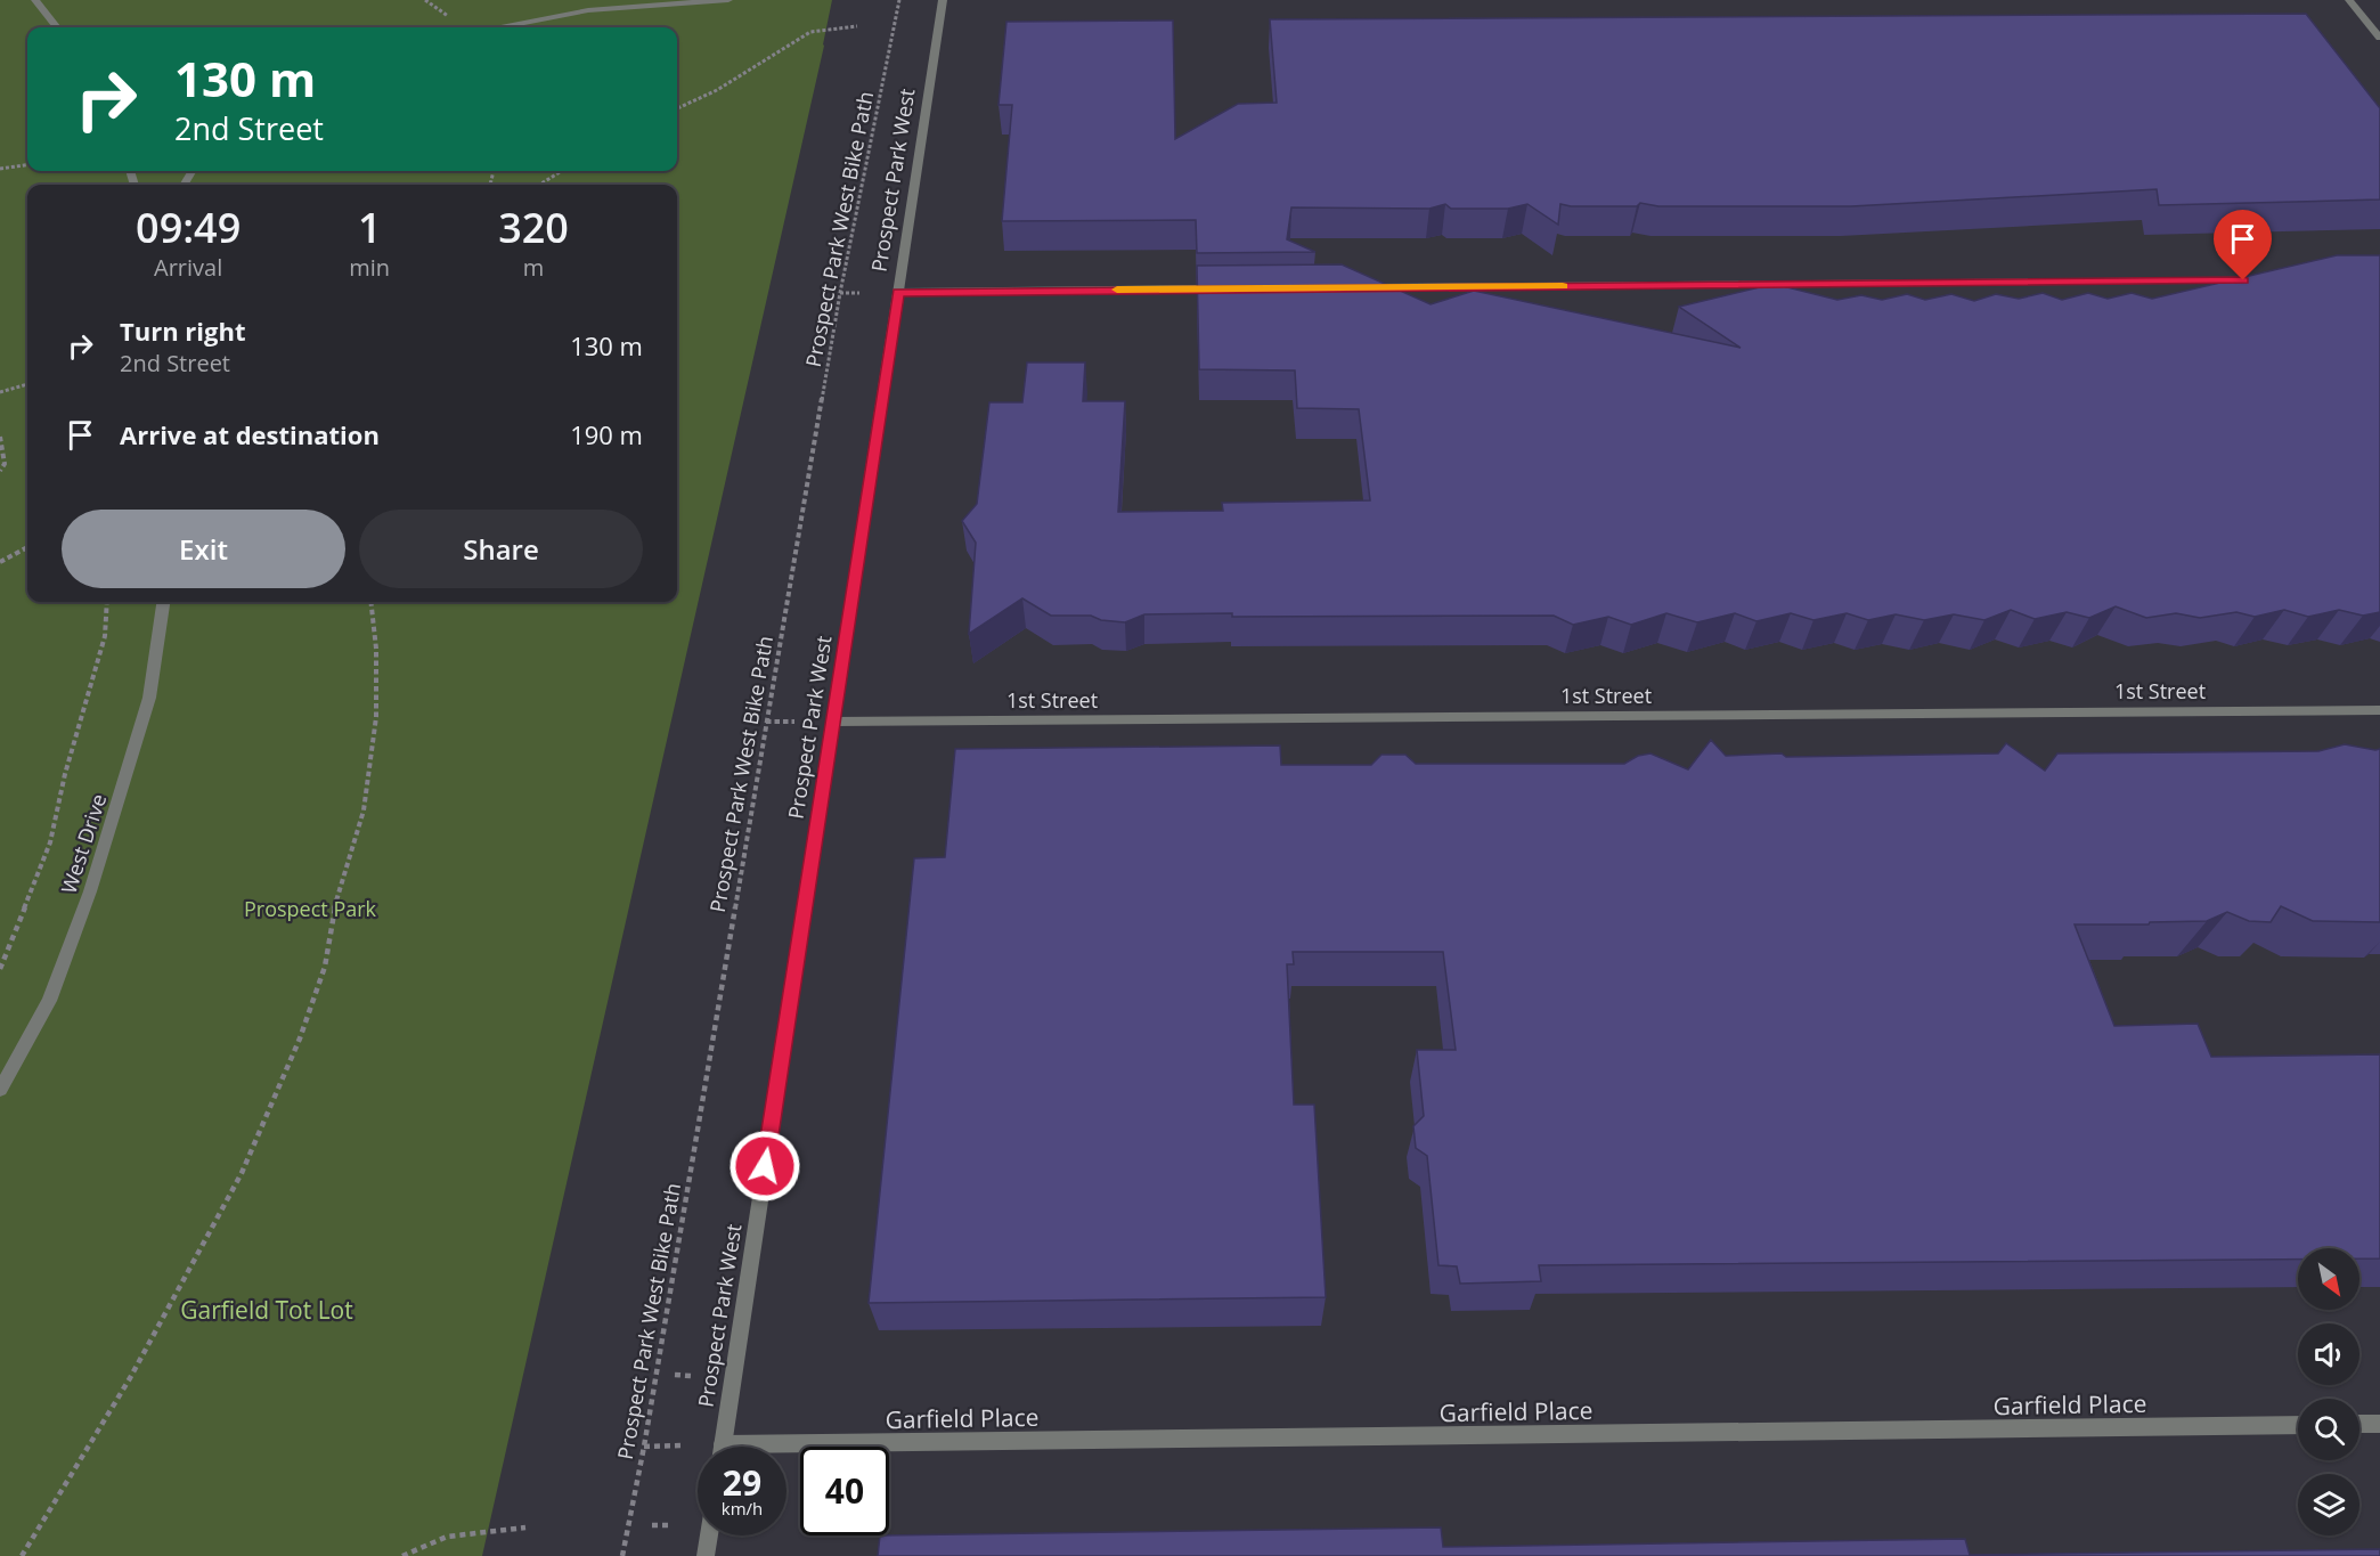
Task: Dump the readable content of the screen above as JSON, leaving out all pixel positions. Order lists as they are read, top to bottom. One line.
{"streets":{"street":["Prospect Park West","1st Street","West Drive","Garfield Place"],"path":["Prospect Park West Bike Path"]},"crossings":[["Prospect Park West","1st Street"]],"parks":["Prospect Park","Garfield Tot Lot"],"north":"bottom right","page":{"turn":["130 m","2nd Street"],"eta":["09:49","Arrival","1","min","320","m"],"list":[{"name":"Turn right","note":"2nd Street","value":"130 m"},{"name":"Arrive at destination","value":"190 m"}],"buttons":["Exit","Share"],"speed":"29 km/h","limit":"40"}}
